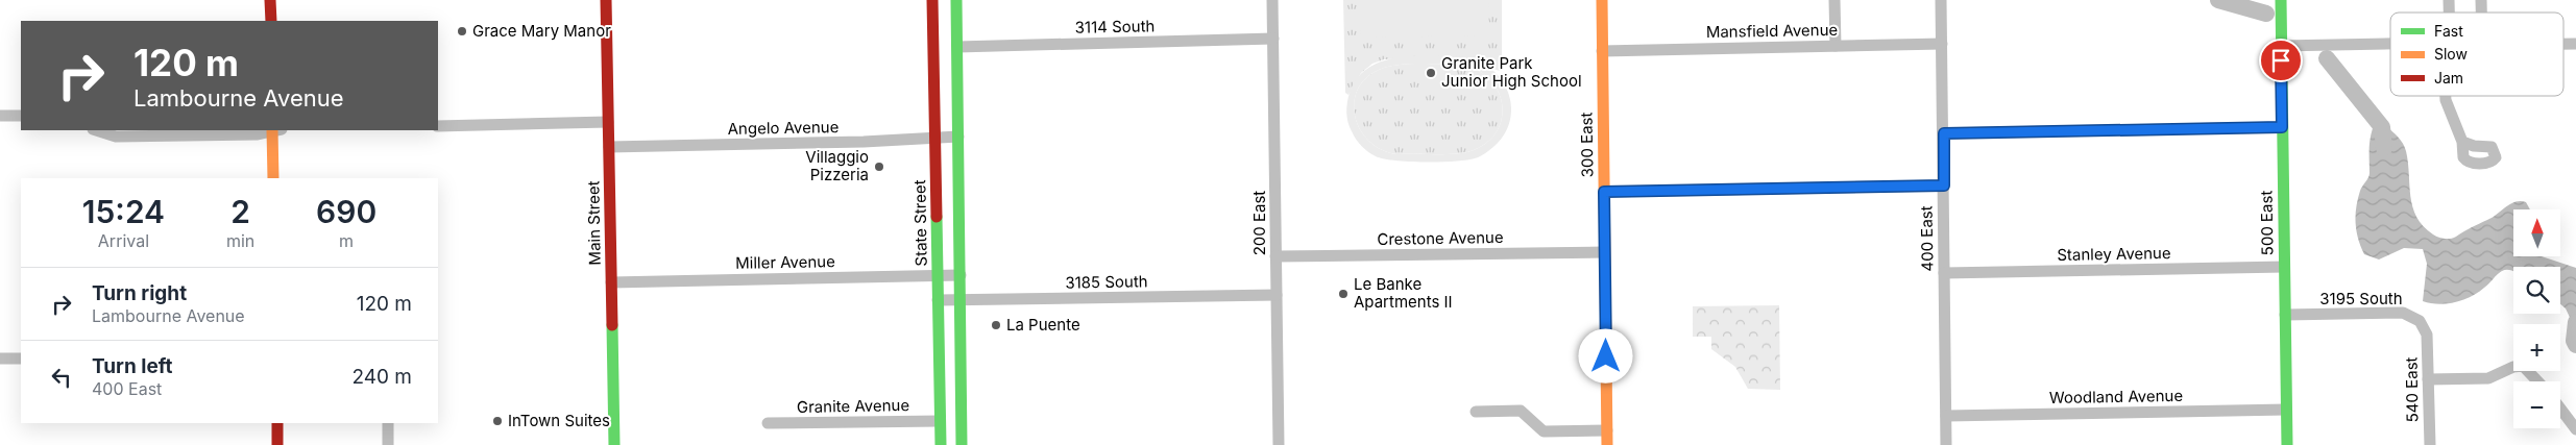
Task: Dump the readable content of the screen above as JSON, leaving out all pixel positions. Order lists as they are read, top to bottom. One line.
{"streets":{"street":["3114 South","Mansfield Avenue","Angelo Avenue","300 East","Main Street","State Street","200 East","500 East","Crestone Avenue","400 East","Stanley Avenue","Miller Avenue","3185 South","3195 South","540 East","Woodland Avenue","Granite Avenue"]},"crossings":[["3114 South","200 East"],["Mansfield Avenue","300 East"],["Mansfield Avenue","400 East"],["Angelo Avenue","Main Street"],["Angelo Avenue","State Street"],["300 East","Crestone Avenue"],["Main Street","Miller Avenue"],["State Street","Miller Avenue"],["State Street","3185 South"],["State Street","Granite Avenue"],["200 East","Crestone Avenue"],["200 East","3185 South"],["500 East","Stanley Avenue"],["500 East","3195 South"],["500 East","Woodland Avenue"],["400 East","Stanley Avenue"],["400 East","Woodland Avenue"],["3195 South","540 East"]],"places":["Grace Mary Manor","Granite Park Junior High School","Villaggio Pizzeria","Le Banke Apartments II","La Puente","InTown Suites"],"legend":["Fast","Slow","Jam"],"north":"top","page":{"turn":["120 m","Lambourne Avenue"],"eta":["15:24","Arrival","2","min","690","m"],"map_buttons":["+","−"],"list":[{"name":"Turn right","note":"Lambourne Avenue","value":"120 m"},{"name":"Turn left","note":"400 East","value":"240 m"}]}}
